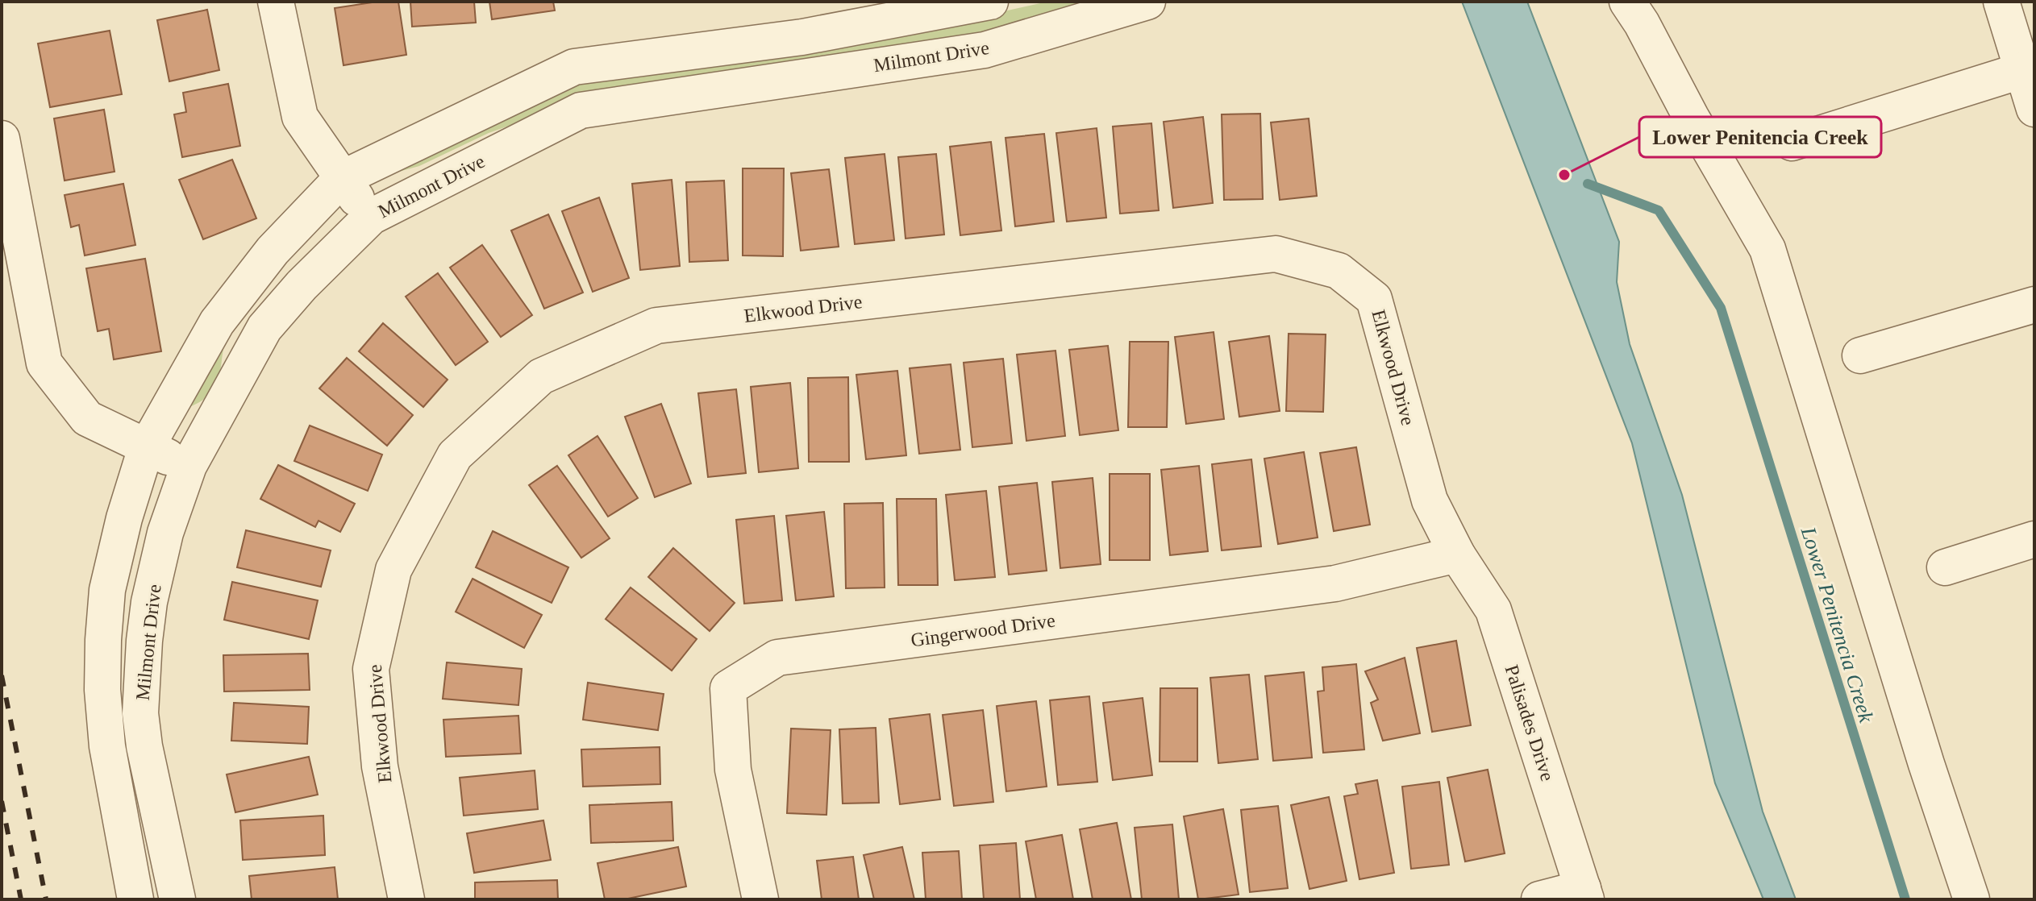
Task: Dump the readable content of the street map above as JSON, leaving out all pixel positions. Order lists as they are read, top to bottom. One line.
{"streets":{"street":["Milmont Drive","Elkwood Drive","Gingerwood Drive","Palisades Drive"]},"crossings":[["Elkwood Drive","Gingerwood Drive"],["Elkwood Drive","Palisades Drive"],["Gingerwood Drive","Palisades Drive"]],"water":["Lower Penitencia Creek"],"places":["Lower Penitencia Creek"]}
